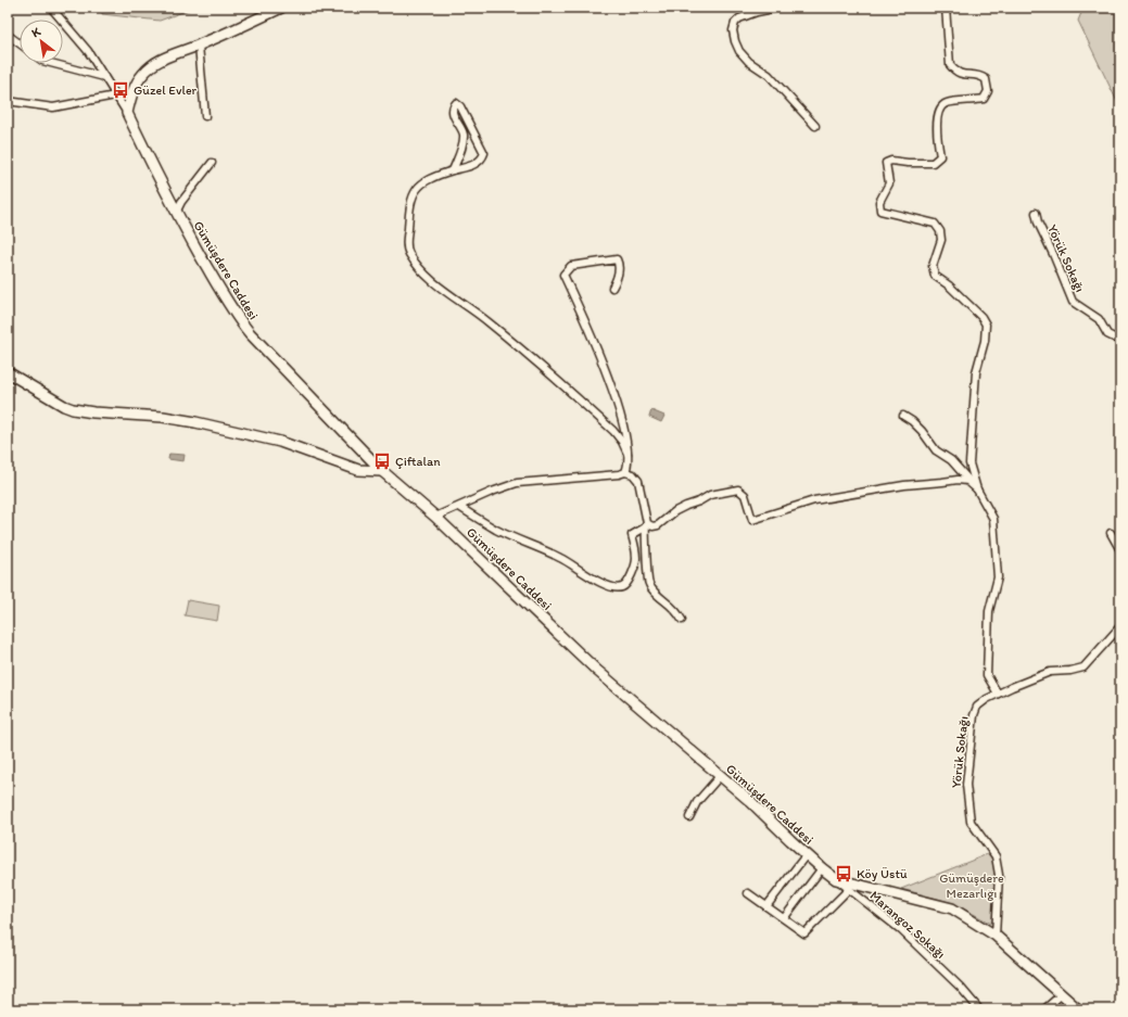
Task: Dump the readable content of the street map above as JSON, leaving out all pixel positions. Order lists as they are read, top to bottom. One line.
{"streets":{"street":["Yörük Sokağı","Gümüşdere Caddesi","Marangoz Sokağı"]},"crossings":[["Yörük Sokağı","Gümüşdere Caddesi"],["Gümüşdere Caddesi","Marangoz Sokağı"]],"parks":["Gümüşdere Mezarlığı"],"places":{"bus stop":["Güzel Evler","Çiftalan","Köy Üstü"]},"north":"top left"}
